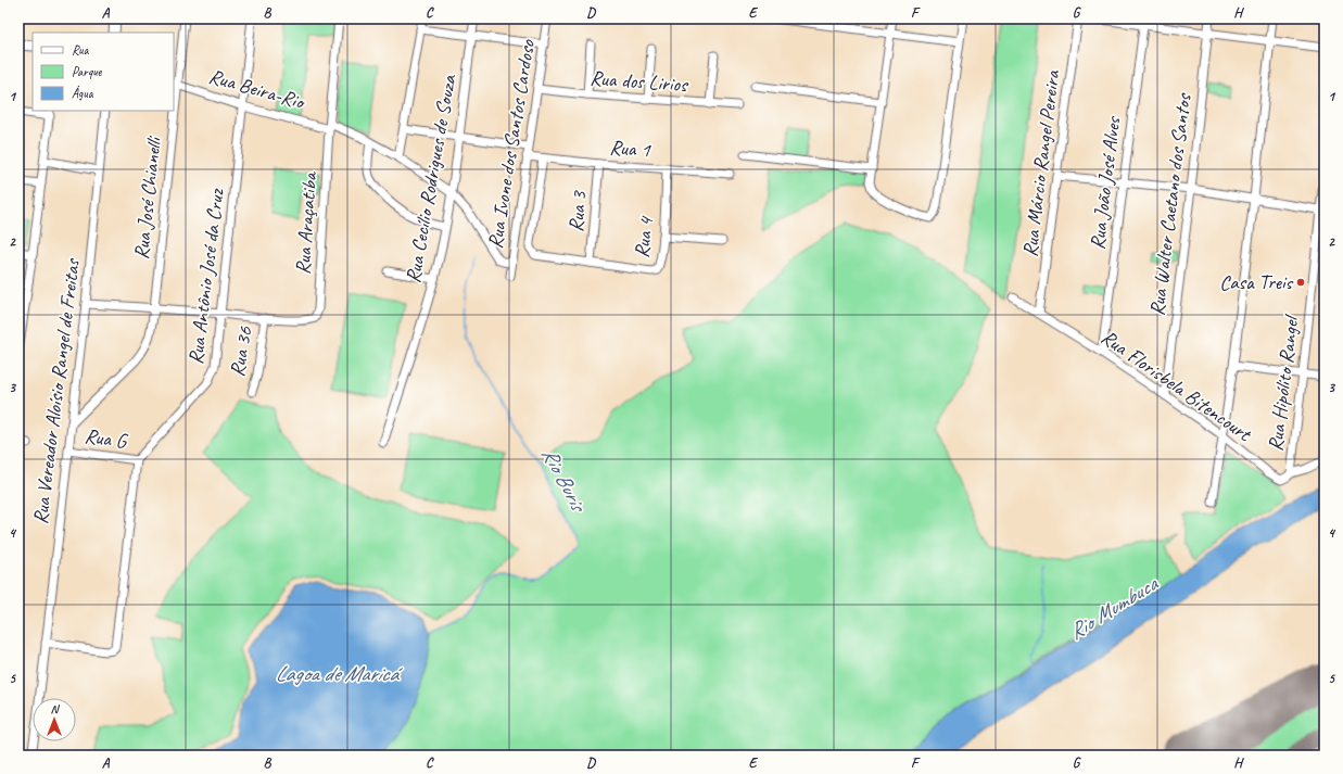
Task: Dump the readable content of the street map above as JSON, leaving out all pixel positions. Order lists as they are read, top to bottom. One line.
{"streets":{"street":["Rua dos Lirios","Rua Beira-Rio","Rua Ivone dos Santos Cardoso","Rua 1","Rua Márcio Rangel Pereira","Rua Cecílio Rodrigues de Souza","Rua João José Alves","Rua José Chianelli","Rua Walter Caetano dos Santos","Rua 3","Rua Araçatiba","Rua 4","Rua Antônio José da Cruz","Rua 36","Rua Hipólito Rangel","Rua Florisbela Bitencourt","Rua Vereador Aloísio Rangel de Freitas","Rua G"]},"crossings":[["Rua dos Lirios","Rua Ivone dos Santos Cardoso"],["Rua Beira-Rio","Rua José Chianelli"],["Rua Beira-Rio","Rua Araçatiba"],["Rua Beira-Rio","Rua Antônio José da Cruz"],["Rua Ivone dos Santos Cardoso","Rua 1"],["Rua 1","Rua 3"],["Rua 1","Rua 4"],["Rua Márcio Rangel Pereira","Rua Florisbela Bitencourt"],["Rua João José Alves","Rua Florisbela Bitencourt"],["Rua José Chianelli","Rua Vereador Aloísio Rangel de Freitas"],["Rua Walter Caetano dos Santos","Rua Florisbela Bitencourt"],["Rua 3","Rua 4"],["Rua Araçatiba","Rua 36"],["Rua Antônio José da Cruz","Rua G"],["Rua Hipólito Rangel","Rua Florisbela Bitencourt"],["Rua Vereador Aloísio Rangel de Freitas","Rua G"]],"water":["Rio Buris","Rio Mumbuca","Lagoa de Maricá"],"places":["Casa Treis"],"legend":["Rua","Parque","Água"],"north":"top","grid":{"columns":["A","B","C","D","E","F","G","H"],"rows":["1","2","3","4","5"]}}
